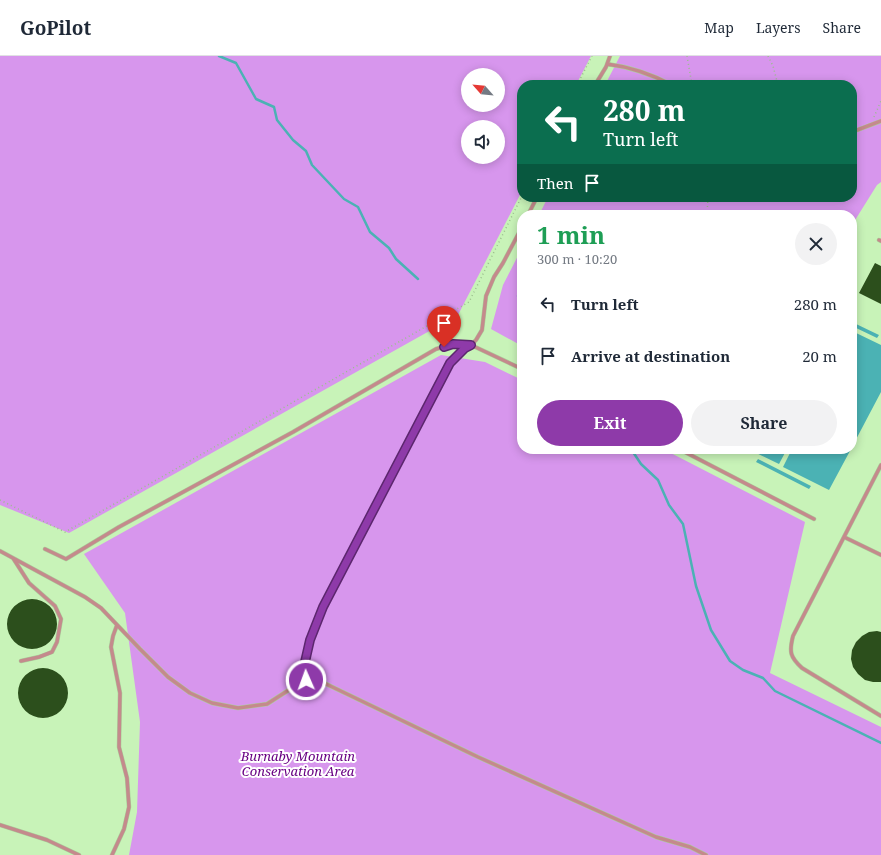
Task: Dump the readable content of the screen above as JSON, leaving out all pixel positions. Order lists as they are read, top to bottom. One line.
{"parks":["Burnaby Mountain Conservation Area"],"north":"top left","page":{"header":"GoPilot","nav":["Map","Layers","Share"],"turn":["280 m","Turn left"],"then":"Then","heading":["1 min","300 m · 10:20"],"list":[{"name":"Turn left","value":"280 m"},{"name":"Arrive at destination","value":"20 m"}],"buttons":["Exit","Share"]}}
